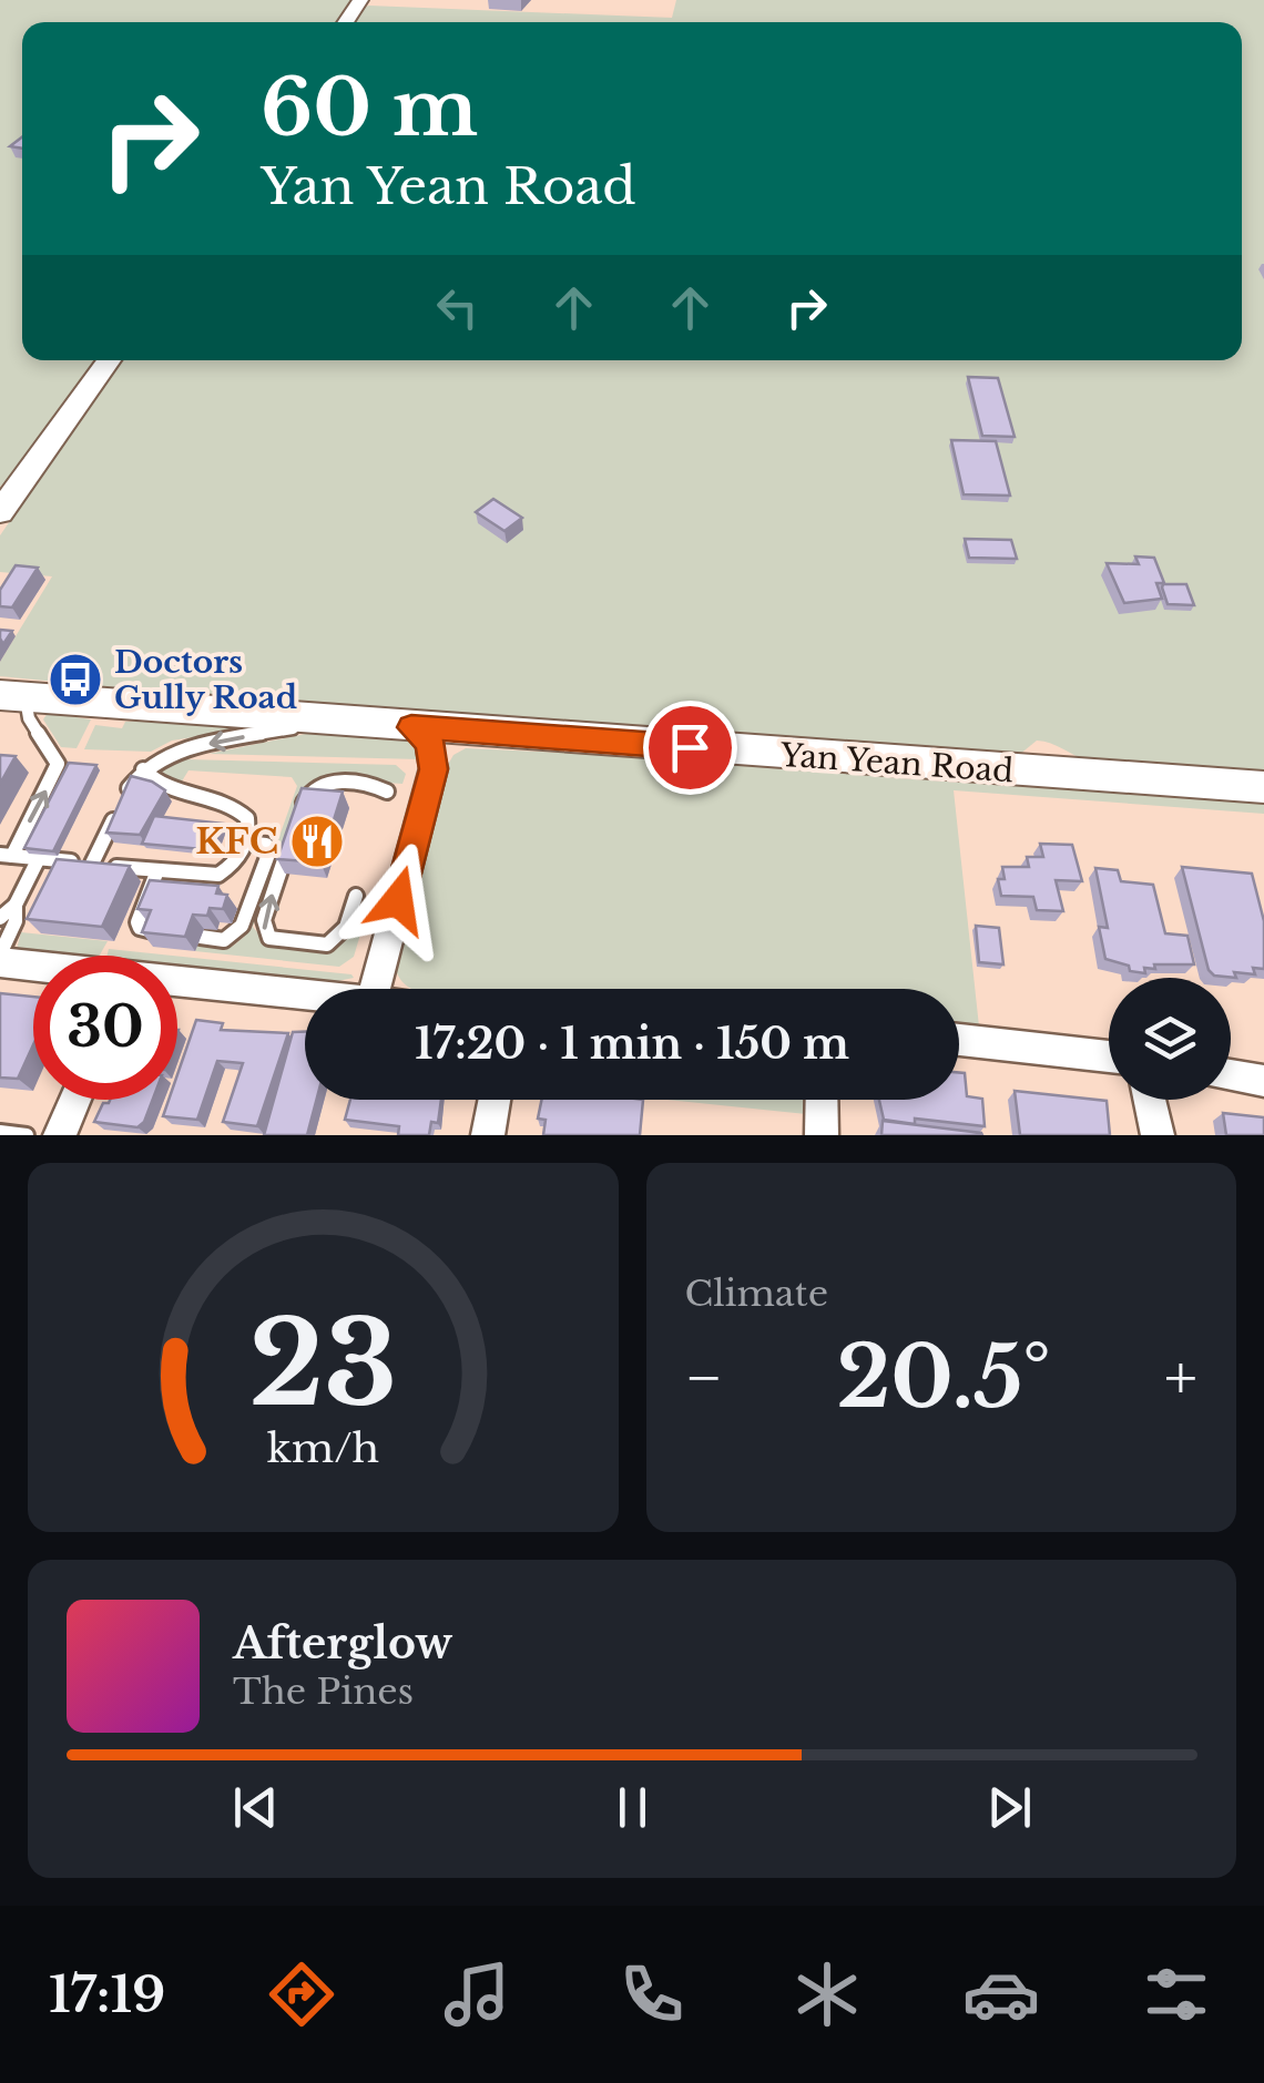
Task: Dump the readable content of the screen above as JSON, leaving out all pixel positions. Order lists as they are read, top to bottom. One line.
{"streets":{"main road":["Yan Yean Road"]},"places":{"bus stop":["Doctors Gully Road"],"restaurant":["KFC"]},"page":{"turn":["60 m","Yan Yean Road"],"limit":"30","trip":"17:20 · 1 min · 150 m","tile":"Climate","heat":["−","20.5°","+"],"song":["Afterglow","The Pines"],"tabs":"17:19","gauge":["23","km/h"]}}
